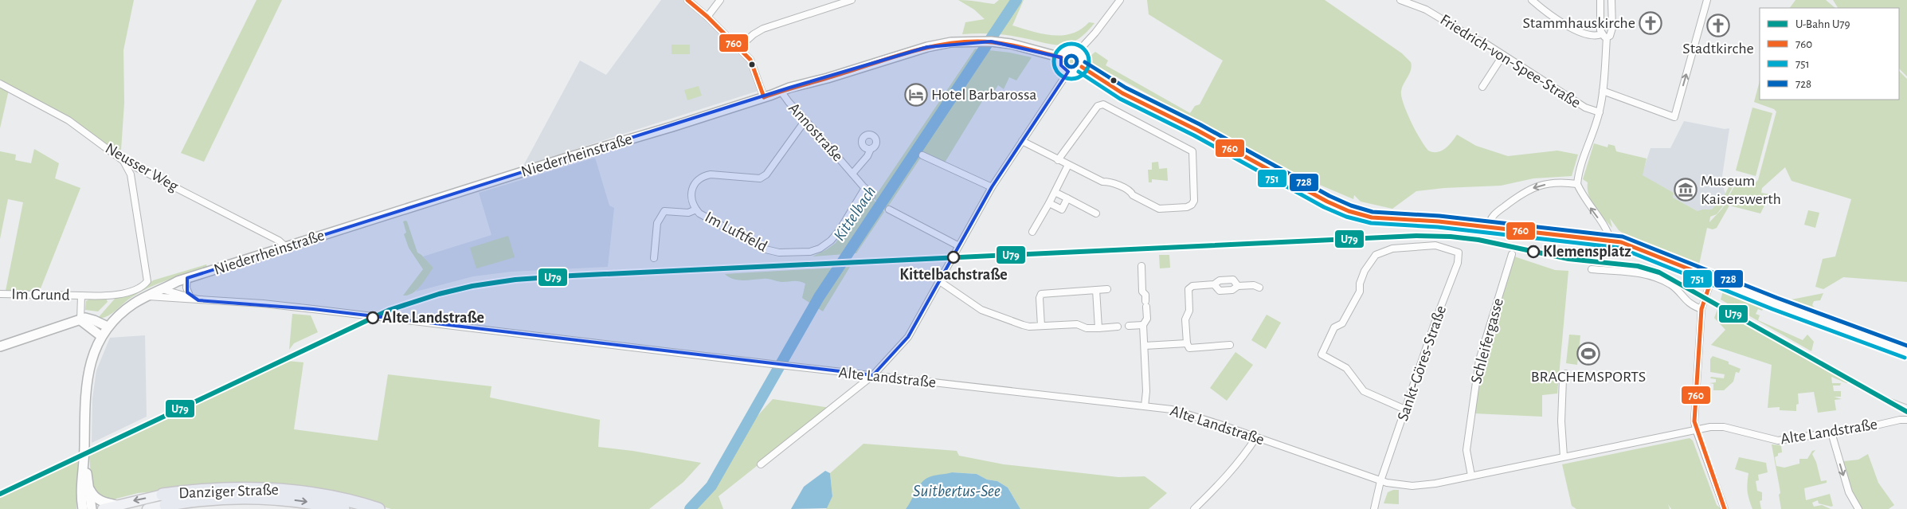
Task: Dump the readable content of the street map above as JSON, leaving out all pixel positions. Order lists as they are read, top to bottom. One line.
{"streets":{"highway":["Danziger Straße"],"main road":["Niederrheinstraße"],"street":["Friedrich-von-Spee-Straße","Annostraße","Neusser Weg","Im Luftfeld","Im Grund","Schleifergasse","Sankt-Göres-Straße","Alte Landstraße"]},"crossings":[["Annostraße","Niederrheinstraße"],["Annostraße","Im Luftfeld"],["Niederrheinstraße","Neusser Weg"],["Niederrheinstraße","Alte Landstraße"],["Schleifergasse","Alte Landstraße"],["Sankt-Göres-Straße","Alte Landstraße"]],"water":["Kittelbach","Suitbertus-See"],"places":{"church":["Stammhauskirche","Stadtkirche"],"hotel":["Hotel Barbarossa"],"museum":["Museum Kaiserswerth"],"other":["Klemensplatz","Kittelbachstraße","Alte Landstraße"],"sports":["BRACHEMSPORTS"]},"lines":["transit line 760","transit line 751","transit line 728","metro line U79"],"legend":["U-Bahn U79","760","751","728"]}
